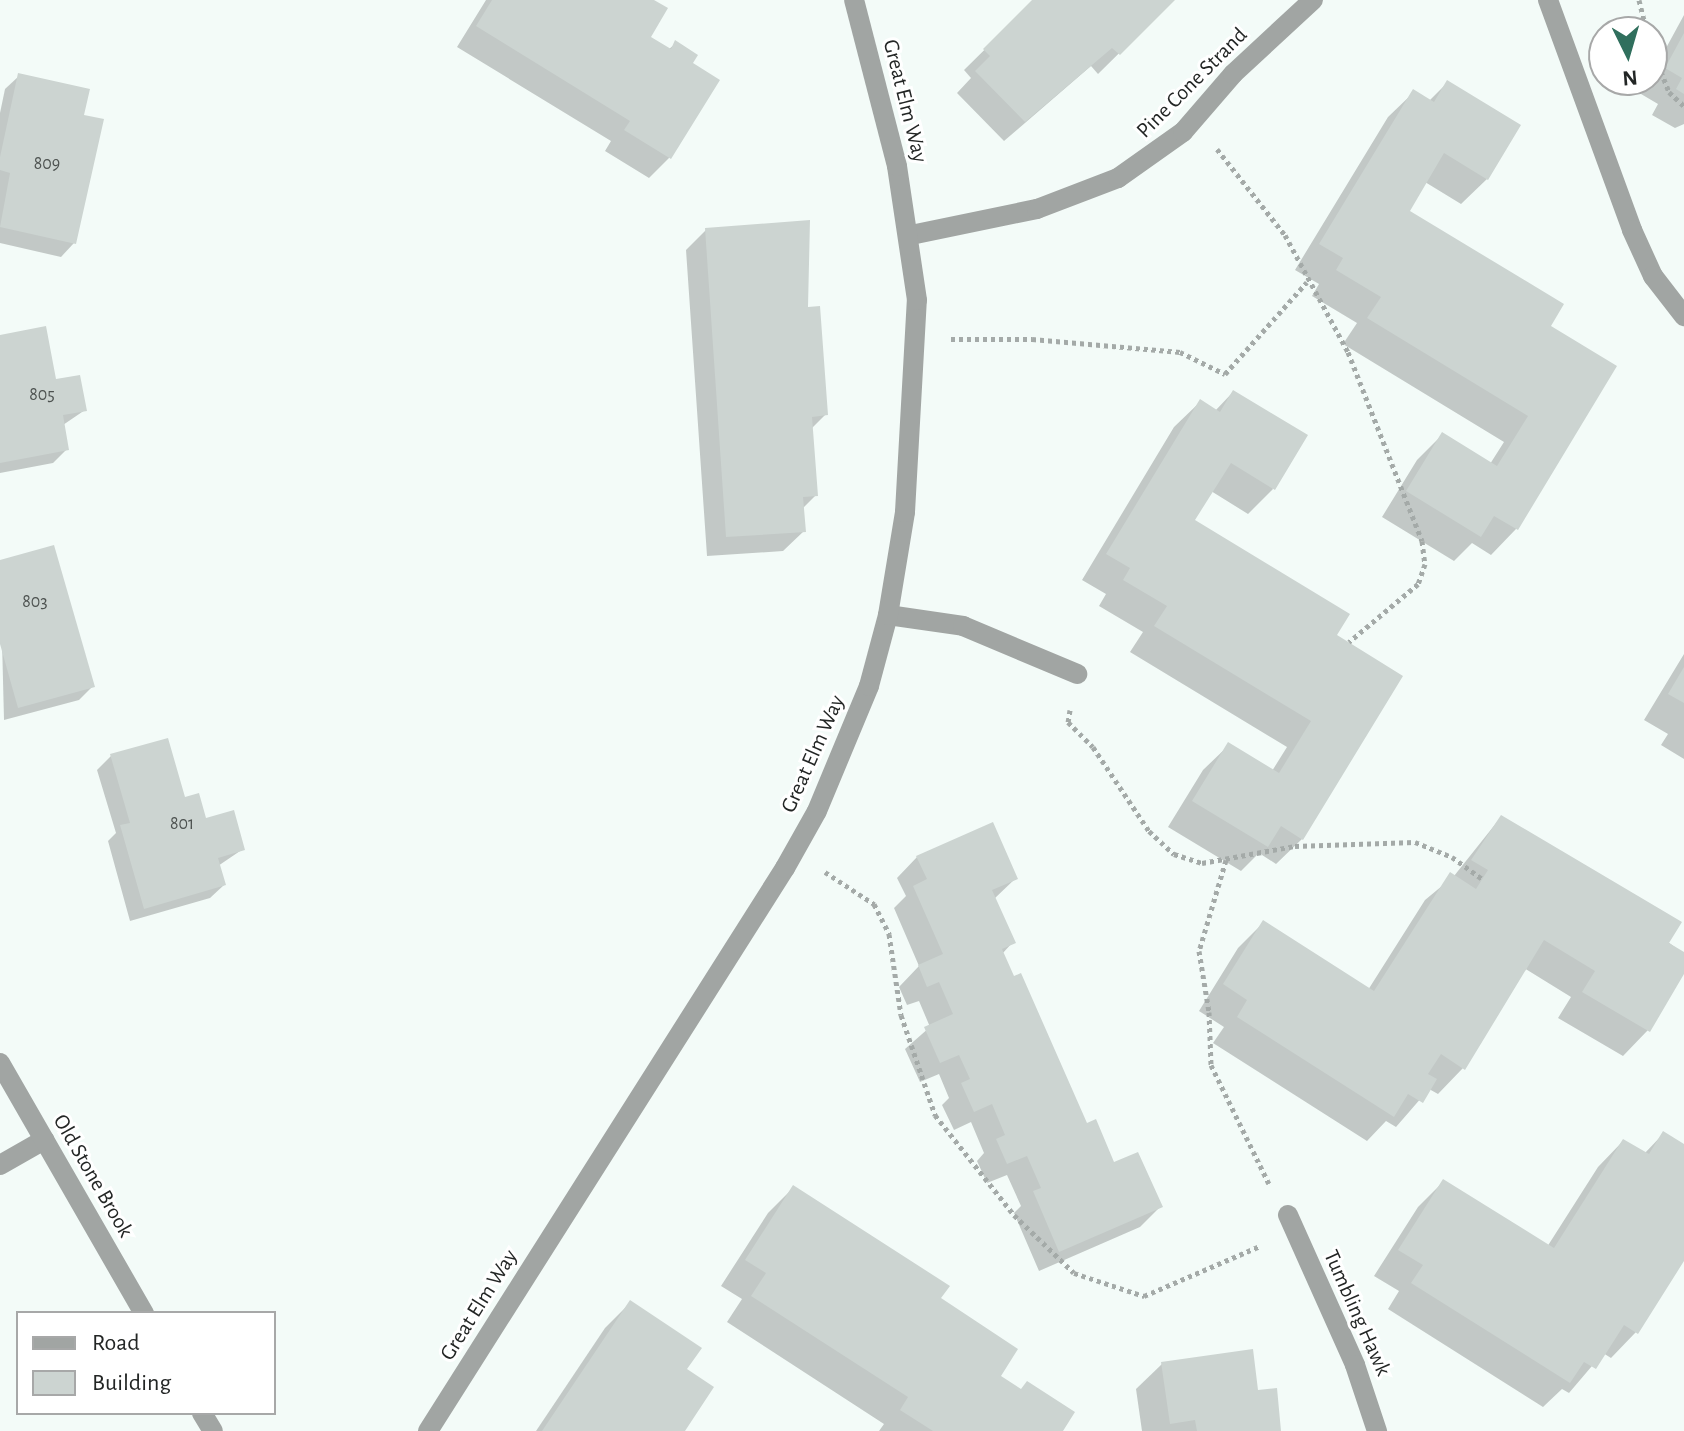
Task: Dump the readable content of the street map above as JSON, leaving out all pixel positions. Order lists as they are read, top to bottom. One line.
{"streets":{"street":["Pine Cone Strand","Great Elm Way","Old Stone Brook","Tumbling Hawk"]},"crossings":[["Pine Cone Strand","Great Elm Way"]],"house_numbers":["809","805","803","801"],"legend":["Road","Building"],"north":"bottom"}
